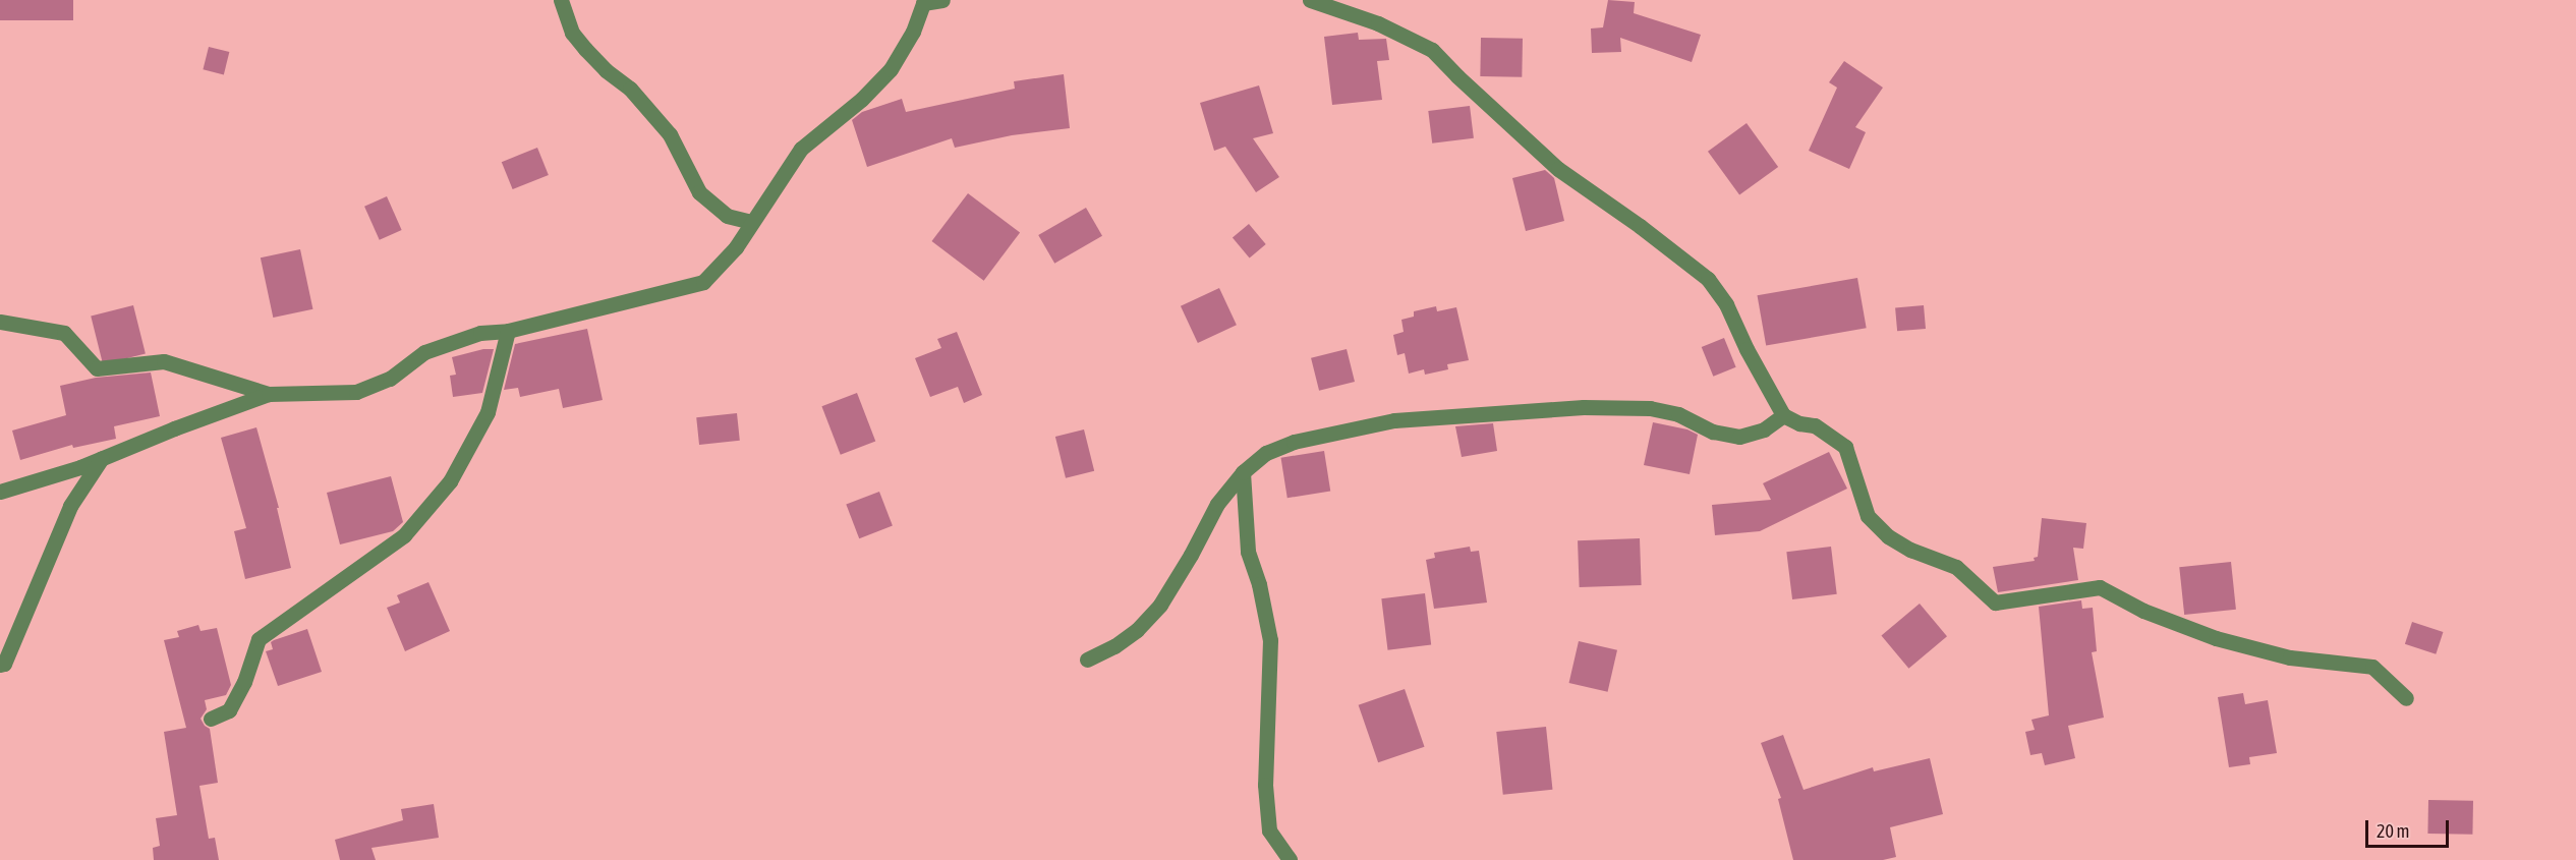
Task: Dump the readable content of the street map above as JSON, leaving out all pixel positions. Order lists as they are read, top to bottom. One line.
{"scale_bar":"20 m"}
